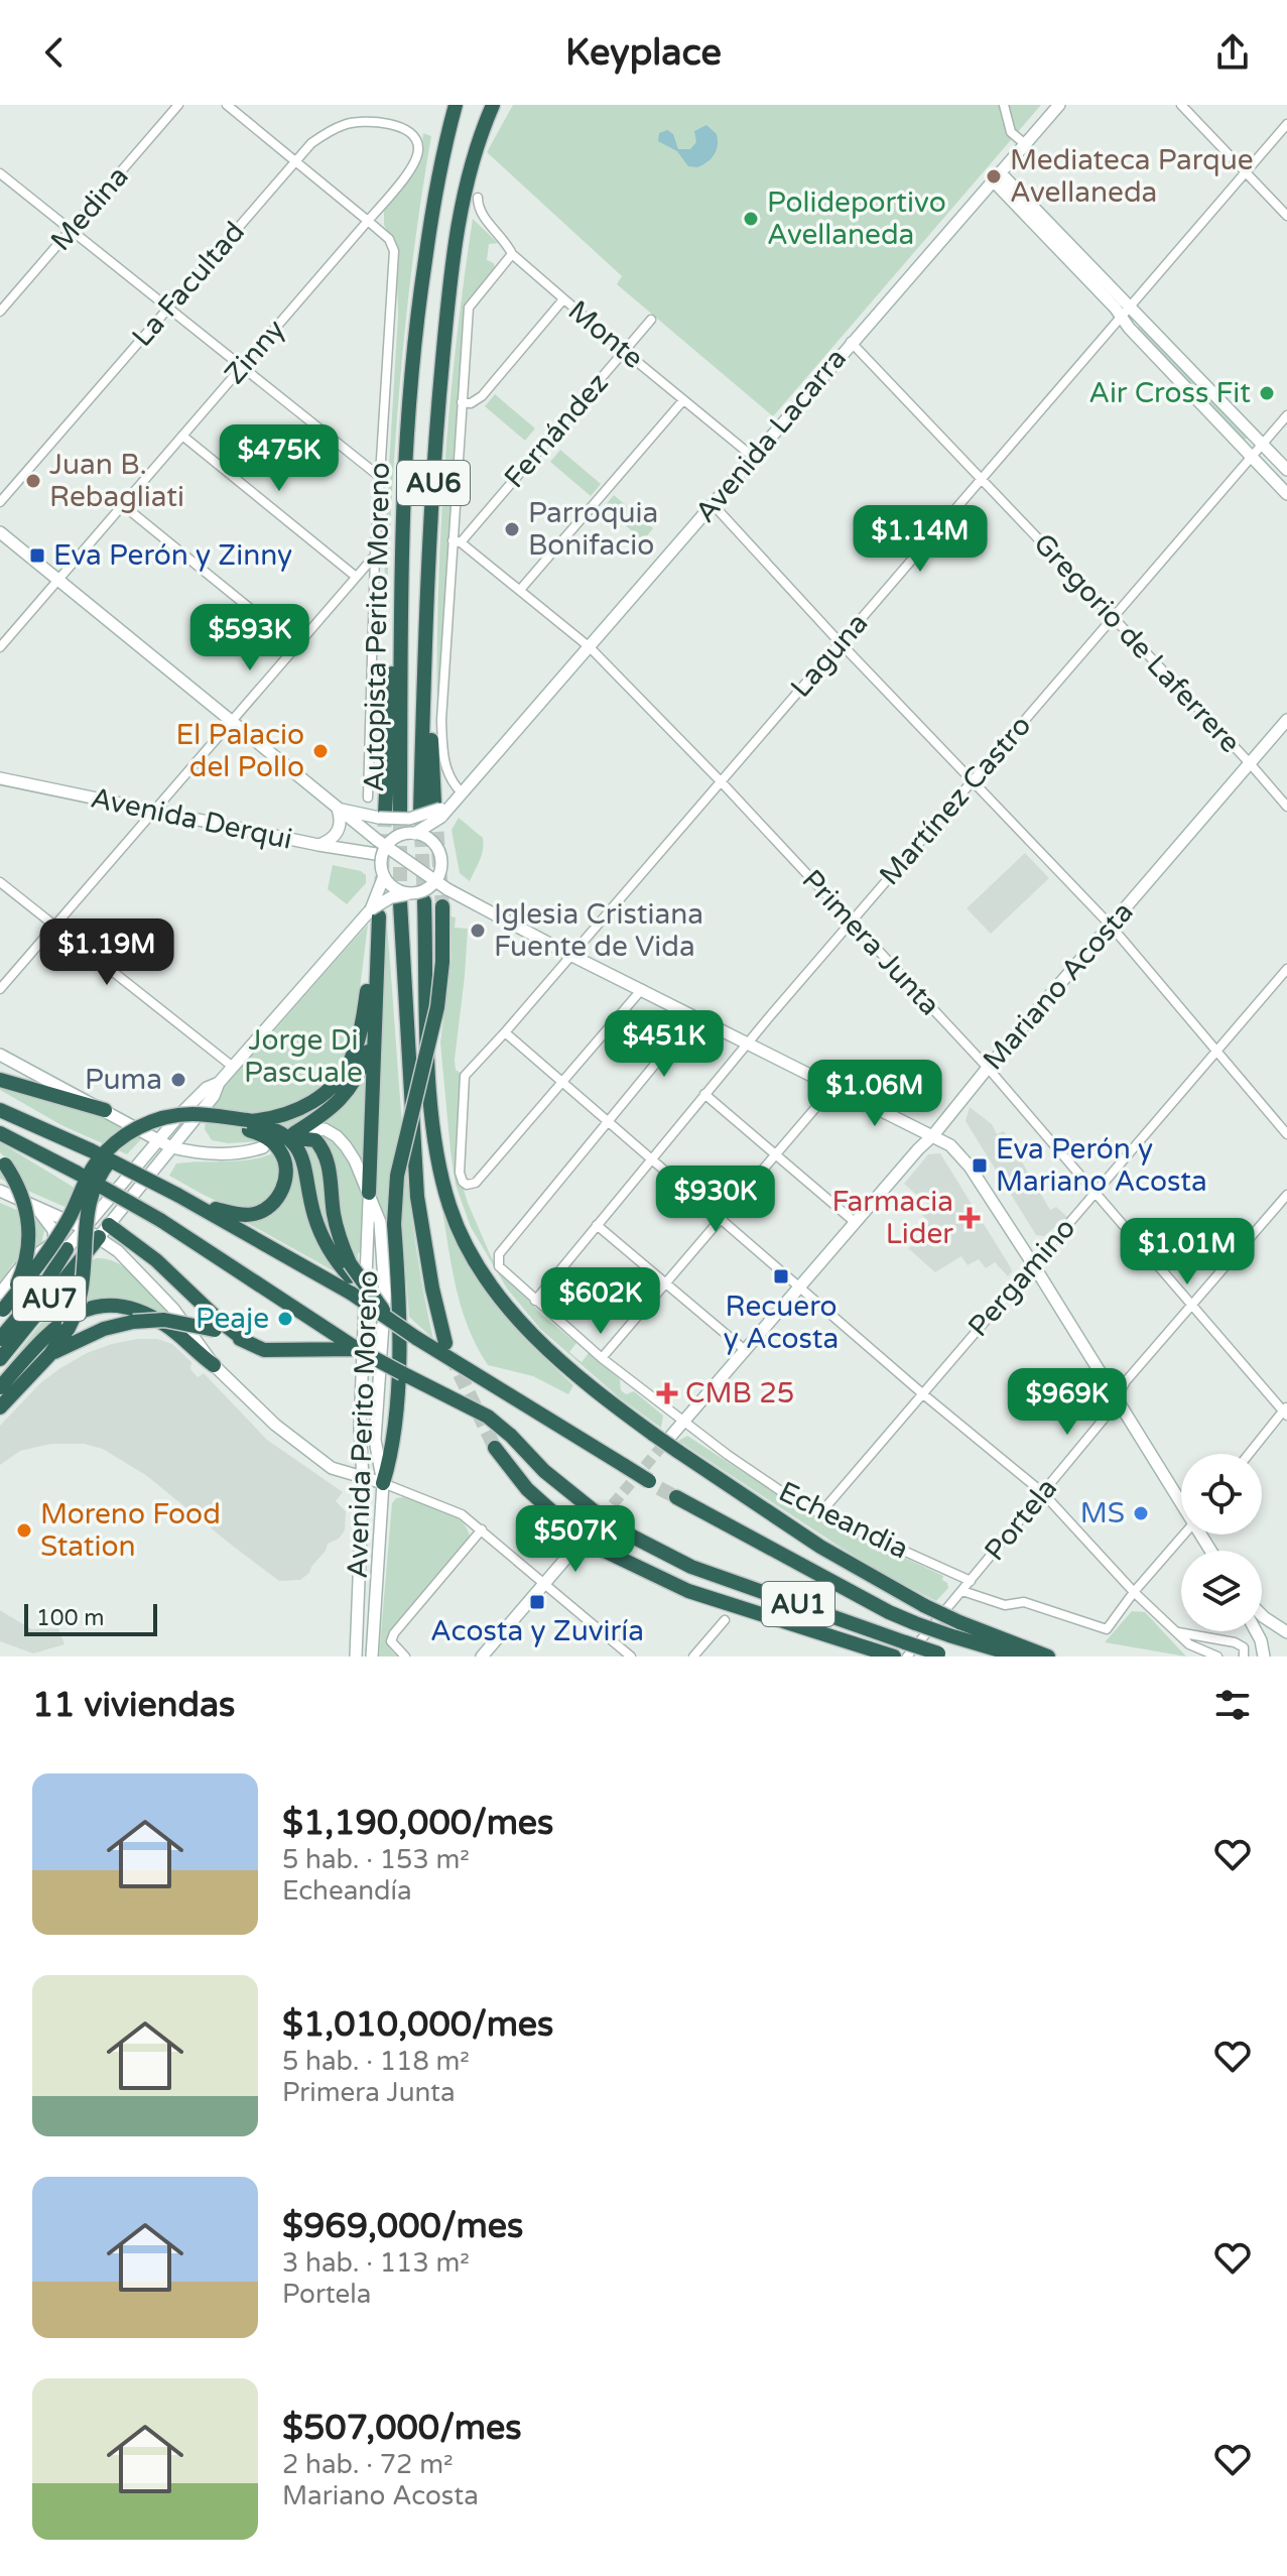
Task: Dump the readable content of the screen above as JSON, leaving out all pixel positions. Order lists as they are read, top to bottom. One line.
{"streets":{"highway":["AU6","Autopista Perito Moreno","AU7","AU1"],"main road":["Avenida Lacarra","Avenida Derqui","Mariano Acosta","Avenida Perito Moreno"],"street":["Medina","La Facultad","Monte","Zinny","Fernández","Gregorio de Laferrere","Laguna","Martínez Castro","Primera Junta","Pergamino","Portela","Echeandia"]},"crossings":[["La Facultad","Zinny"],["Monte","Fernández"],["Monte","Avenida Lacarra"],["Fernández","Primera Junta"],["Avenida Lacarra","Gregorio de Laferrere"],["Avenida Lacarra","Primera Junta"],["Gregorio de Laferrere","Laguna"],["Gregorio de Laferrere","Martínez Castro"],["Gregorio de Laferrere","Mariano Acosta"],["Laguna","Primera Junta"],["Martínez Castro","Primera Junta"],["Martínez Castro","Echeandia"],["Primera Junta","Mariano Acosta"],["Primera Junta","Pergamino"],["Primera Junta","Portela"],["Mariano Acosta","Echeandia"],["Pergamino","Echeandia"],["Portela","Echeandia"],["Portela","AU1"]],"parks":["Jorge Di Pascuale"],"places":{"other":["Mediateca Parque Avellaneda","Polideportivo Avellaneda","Air Cross Fit","Juan B. Rebagliati","Parroquia Bonifacio","El Palacio del Pollo","Iglesia Cristiana Fuente de Vida","Puma","Peaje","MS","Moreno Food Station"],"transit":["Eva Perón y Zinny","Eva Perón y Mariano Acosta","Recuero y Acosta","Acosta y Zuviría"],"health":["Farmacia Lider","CMB 25"]},"scale_bar":"100 m","page":{"header":"Keyplace","price":["$475K","$1.14M","$593K","$1.19M","$451K","$1.06M","$930K","$1.01M","$602K","$969K","$507K"],"scale":"100 m","heading":"11 viviendas","list":[{"name":"$1,190,000/mes","note":"5 hab. · 153 m² · Echeandía"},{"name":"$1,010,000/mes","note":"5 hab. · 118 m² · Primera Junta"},{"name":"$969,000/mes","note":"3 hab. · 113 m² · Portela"},{"name":"$507,000/mes","note":"2 hab. · 72 m² · Mariano Acosta"}]}}
